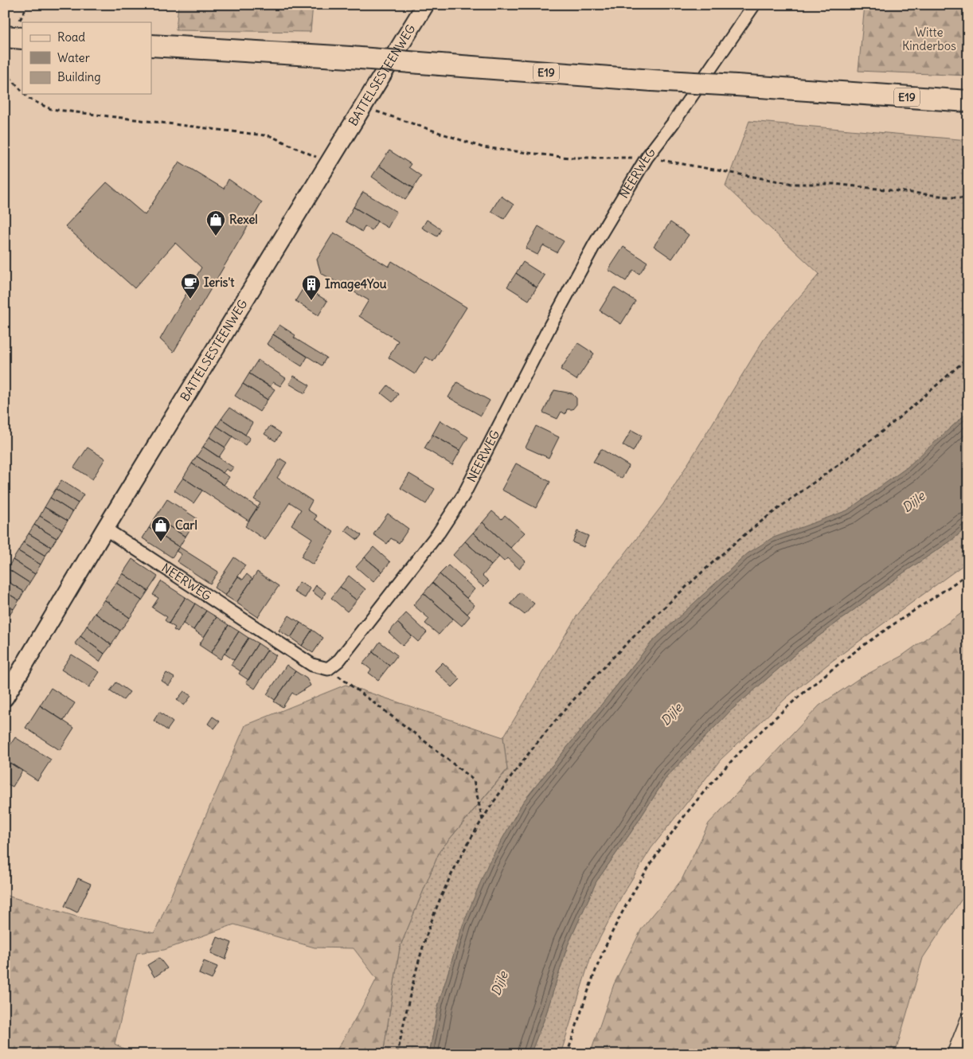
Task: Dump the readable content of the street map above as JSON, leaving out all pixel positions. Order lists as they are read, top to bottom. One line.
{"streets":{"highway":["E19"],"main road":["BATTELSESTEENWEG"],"street":["NEERWEG"]},"crossings":[["BATTELSESTEENWEG","NEERWEG"]],"water":["Dijle"],"parks":["Witte Kinderbos"],"places":{"shop":["Rexel","Carl"],"cafe":["Ieris't"],"building":["Image4You"]},"legend":["Road","Water","Building"]}
